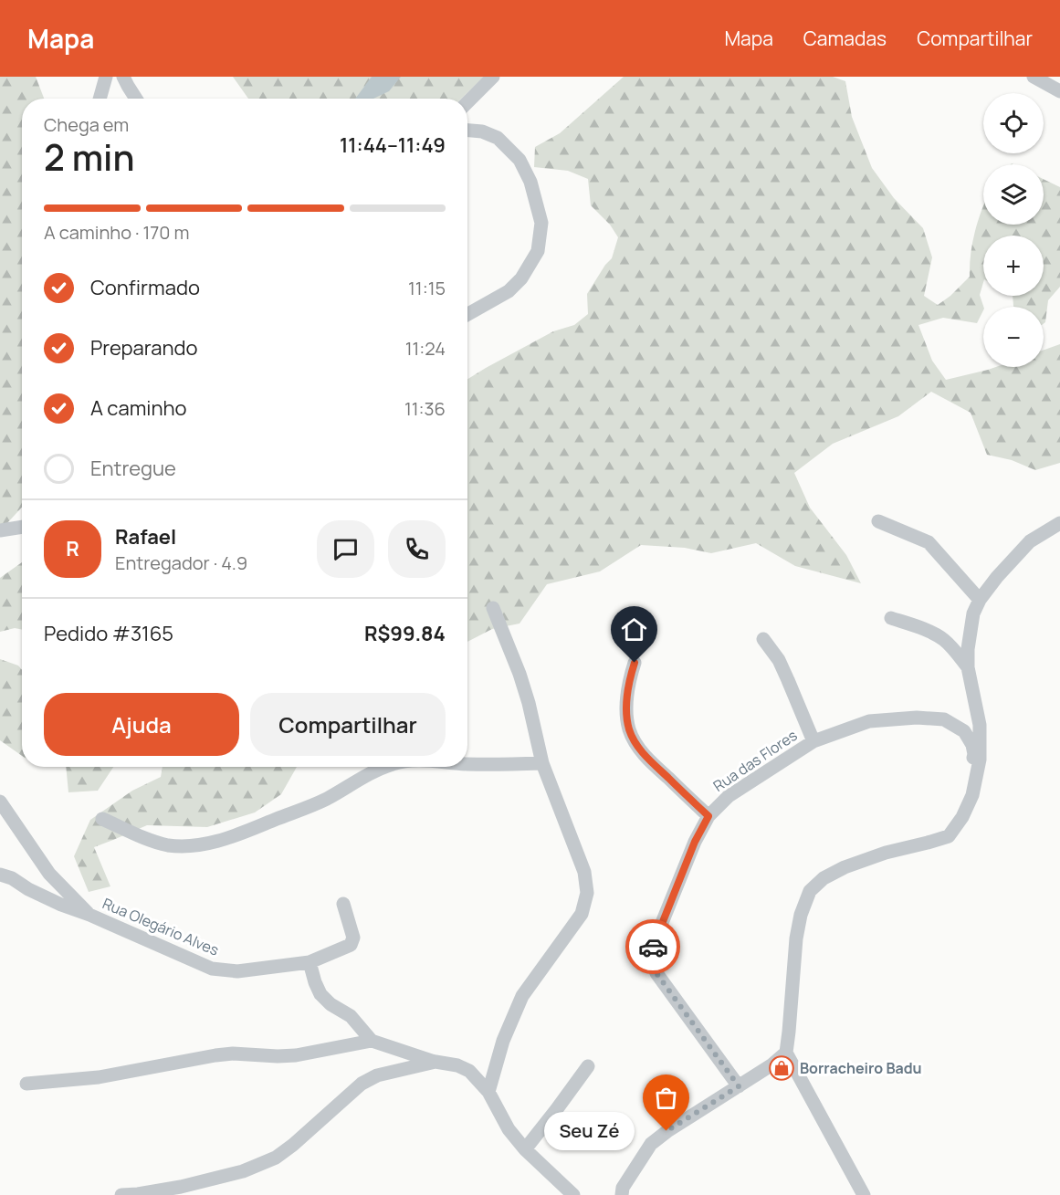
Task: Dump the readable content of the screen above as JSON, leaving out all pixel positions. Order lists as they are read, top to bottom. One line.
{"streets":{"street":["Rua das Flores","Rua Olegário Alves"]},"places":{"shop":["Borracheiro Badu"],"other":["Seu Zé"]},"page":{"header":"Mapa","nav":["Mapa","Camadas","Compartilhar"],"map_buttons":["+","−"],"heading":["2 min","Chega em","11:44–11:49"],"panel":["Rafael","Entregador · 4.9","Pedido #3165","R$99.84"],"bar":"A caminho · 170 m","list":[["Confirmado","11:15"],["Preparando","11:24"],["A caminho","11:36"],"Entregue"],"round":"R","buttons":["Ajuda","Compartilhar"],"bubble":"Seu Zé"}}
